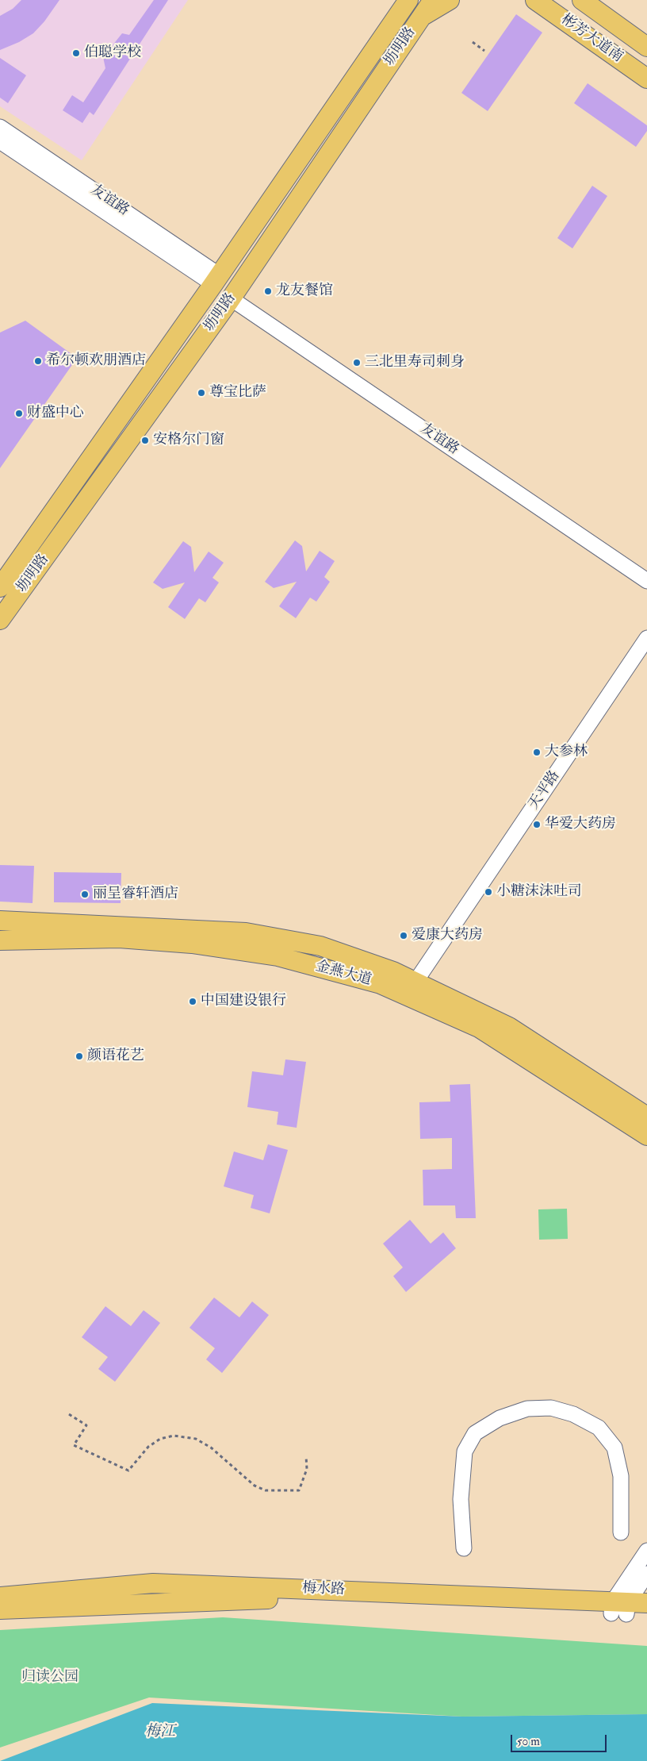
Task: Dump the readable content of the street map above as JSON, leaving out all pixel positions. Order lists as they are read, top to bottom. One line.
{"streets":{"main road":["彬芳大道南","坜明路","金燕大道","梅水路"],"street":["友谊路","天平路"]},"crossings":[["坜明路","友谊路"],["天平路","金燕大道"]],"water":["梅江"],"parks":["归读公园"],"places":["伯聪学校","龙友餐馆","希尔顿欢朋酒店","三北里寿司刺身","尊宝比萨","财盛中心","安格尔门窗","大参林","华爱大药房","小糖沫沫吐司","丽呈睿轩酒店","爱康大药房","中国建设银行","颜语花艺"],"scale_bar":"50 m"}
